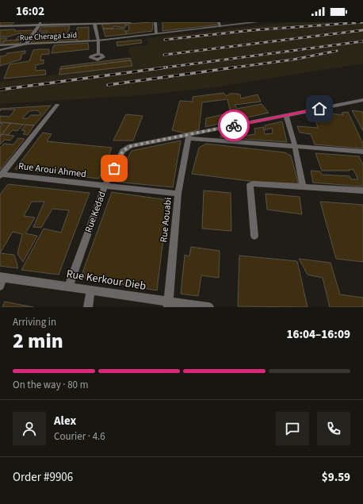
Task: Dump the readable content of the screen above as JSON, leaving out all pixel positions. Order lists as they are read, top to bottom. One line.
{"streets":{"street":["Rue Cheraga Laïd","Rue Aroui Ahmed","Rue Kedad","Rue Aouabi","Rue Kerkour Dieb"]},"crossings":[["Rue Aroui Ahmed","Rue Kedad"],["Rue Aroui Ahmed","Rue Aouabi"],["Rue Kedad","Rue Aouabi"],["Rue Kedad","Rue Kerkour Dieb"],["Rue Aouabi","Rue Kerkour Dieb"]],"page":{"status":"16:02","heading":["2 min","Arriving in","16:04–16:09"],"panel":["Alex","Courier · 4.6","Order #9906","$9.59"],"bar":"On the way · 80 m"}}
